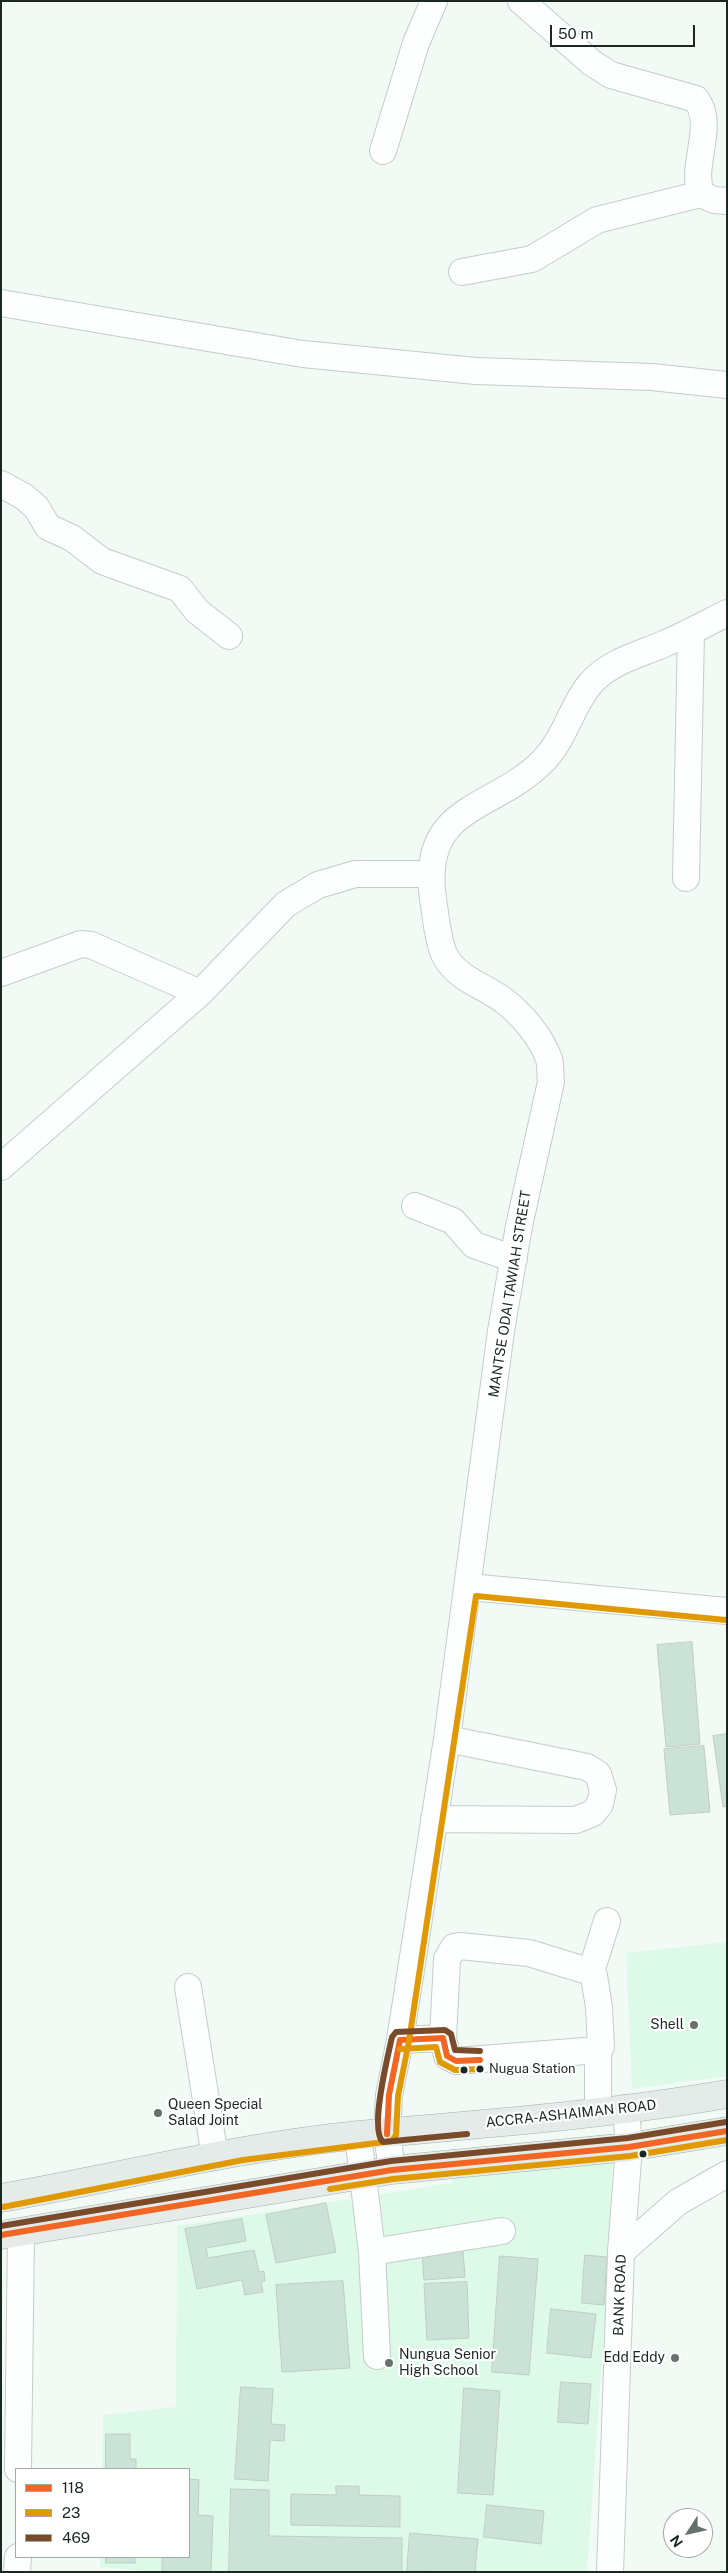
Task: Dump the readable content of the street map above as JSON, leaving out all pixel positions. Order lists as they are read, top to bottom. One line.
{"streets":{"main road":["ACCRA-ASHAIMAN ROAD"],"street":["MANTSE ODAI TAWIAH STREET","BANK ROAD"]},"crossings":[["MANTSE ODAI TAWIAH STREET","ACCRA-ASHAIMAN ROAD"],["ACCRA-ASHAIMAN ROAD","BANK ROAD"]],"places":["Shell","Nugua Station","Queen Special Salad Joint","Edd Eddy","Nungua Senior High School"],"lines":["transit line 23","transit line 469","transit line 118"],"legend":["118","23","469"],"scale_bar":"50 m","north":"bottom left"}
